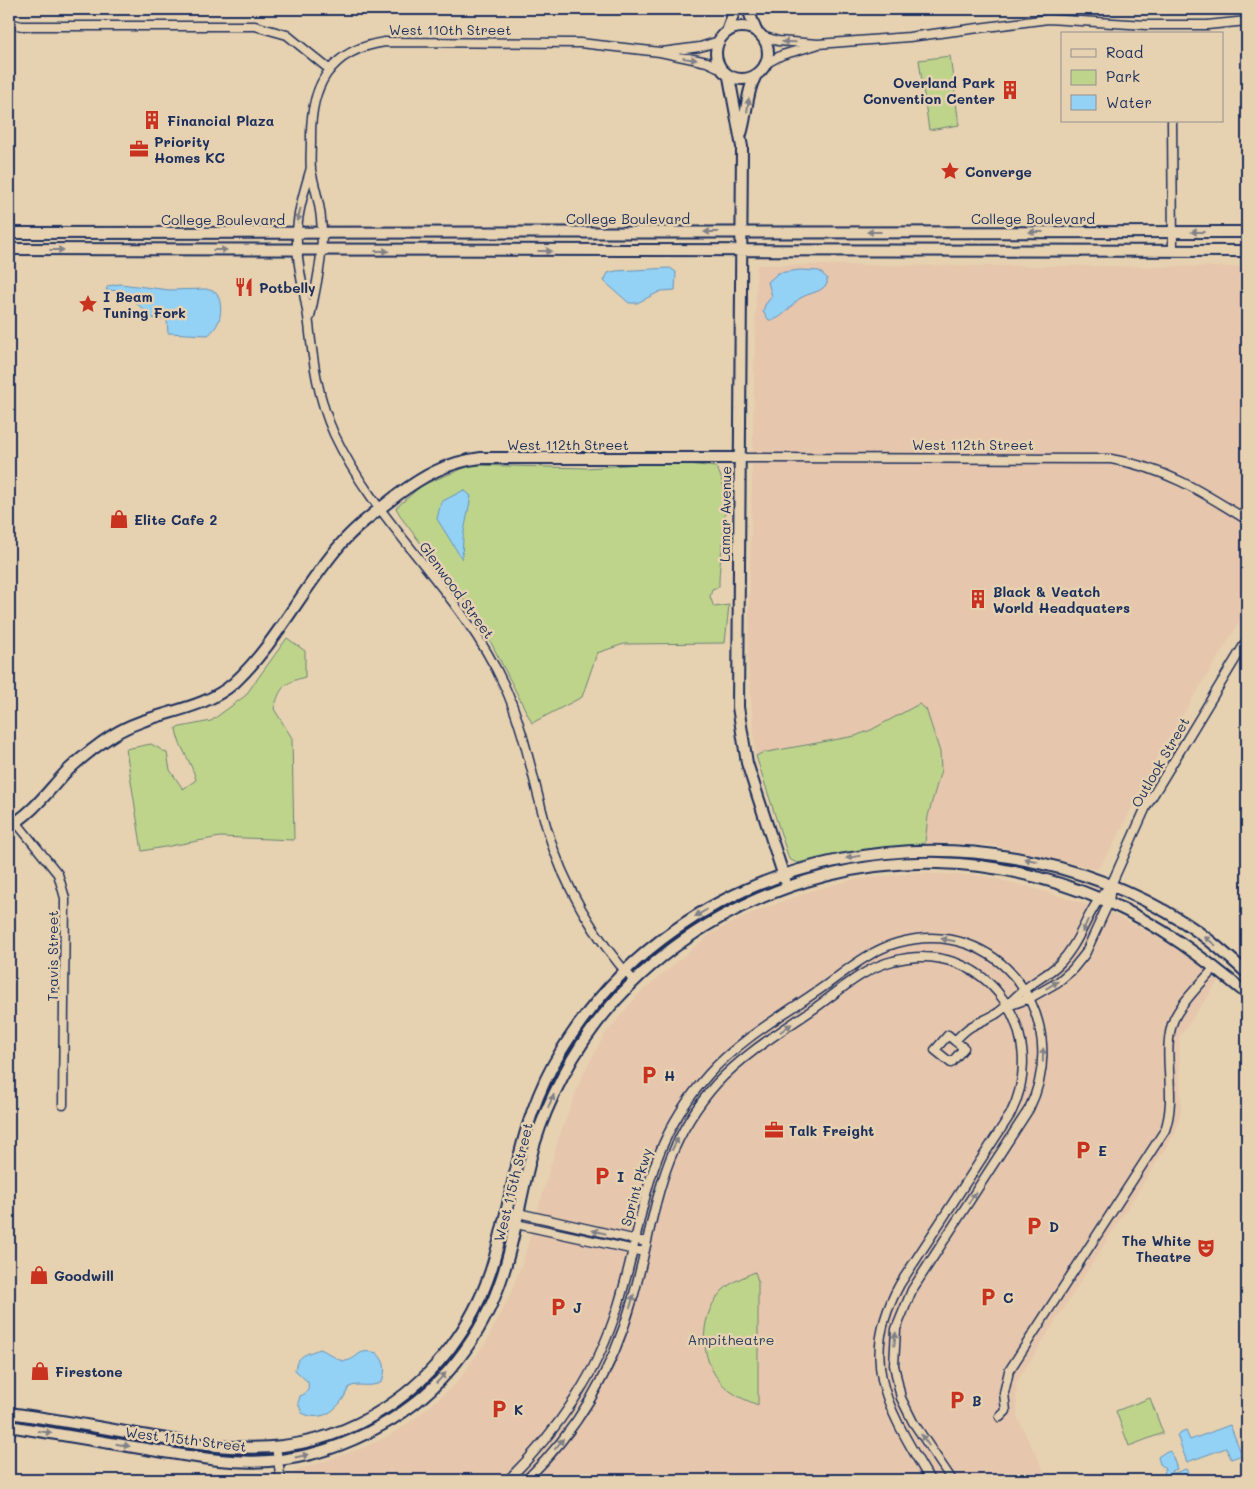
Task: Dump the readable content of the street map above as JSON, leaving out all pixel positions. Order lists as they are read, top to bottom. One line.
{"streets":{"street":["West 110th Street","College Boulevard","West 112th Street","Lamar Avenue","Glenwood Street","Outlook Street","Travis Street","West 115th Street","Sprint Pkwy"]},"crossings":[["West 110th Street","Lamar Avenue"],["West 110th Street","Glenwood Street"],["College Boulevard","Lamar Avenue"],["College Boulevard","Glenwood Street"],["West 112th Street","Lamar Avenue"],["West 112th Street","Glenwood Street"],["West 112th Street","Travis Street"],["Lamar Avenue","West 115th Street"],["Glenwood Street","West 115th Street"],["Outlook Street","West 115th Street"]],"parks":["Ampitheatre"],"places":{"building":["Overland Park Convention Center","Financial Plaza","Black & Veatch World Headquaters"],"office":["Priority Homes KC","Talk Freight"],"place":["Converge","I Beam Tuning Fork"],"restaurant":["Potbelly"],"shop":["Elite Cafe 2","Goodwill","Firestone"],"parking":["H","E","I","D","C","J","B","K"],"theatre":["The White Theatre"]},"legend":["Road","Park","Water"]}
